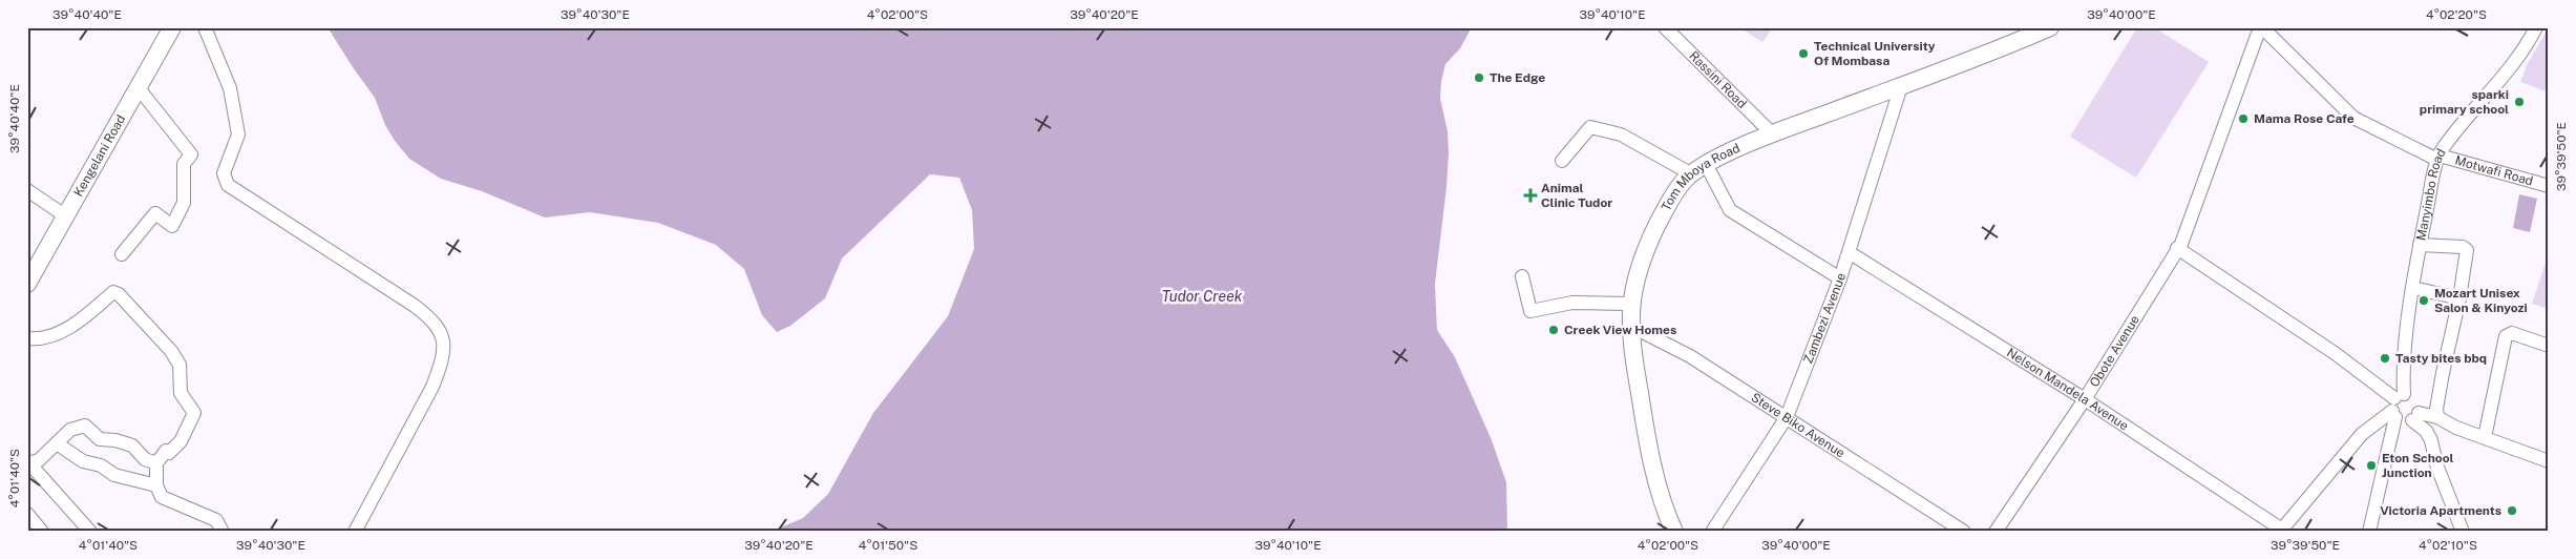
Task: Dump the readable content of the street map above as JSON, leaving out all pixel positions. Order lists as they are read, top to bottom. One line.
{"streets":{"main road":["Kengelani Road","Tom Mboya Road"],"street":["Rassini Road","Motwafi Road","Manyimbo Road","Zambezi Avenue","Obote Avenue","Nelson Mandela Avenue","Steve Biko Avenue"]},"crossings":[["Rassini Road","Tom Mboya Road"],["Motwafi Road","Manyimbo Road"],["Motwafi Road","Obote Avenue"],["Tom Mboya Road","Zambezi Avenue"],["Tom Mboya Road","Steve Biko Avenue"],["Zambezi Avenue","Nelson Mandela Avenue"],["Zambezi Avenue","Steve Biko Avenue"],["Obote Avenue","Nelson Mandela Avenue"]],"water":["Tudor Creek"],"places":{"other":["Technical University Of Mombasa","The Edge","sparki primary school","Mama Rose Cafe","Mozart Unisex Salon & Kinyozi","Creek View Homes","Tasty bites bbq","Eton School Junction","Victoria Apartments"],"health":["Animal Clinic Tudor"]},"coordinates":["39°40'40\"E","39°40'30\"E","4°02'00\"S","39°40'20\"E","39°40'10\"E","39°40'00\"E","4°02'20\"S","39°39'50\"E","4°01'40\"S","4°01'50\"S","4°02'10\"S"]}
